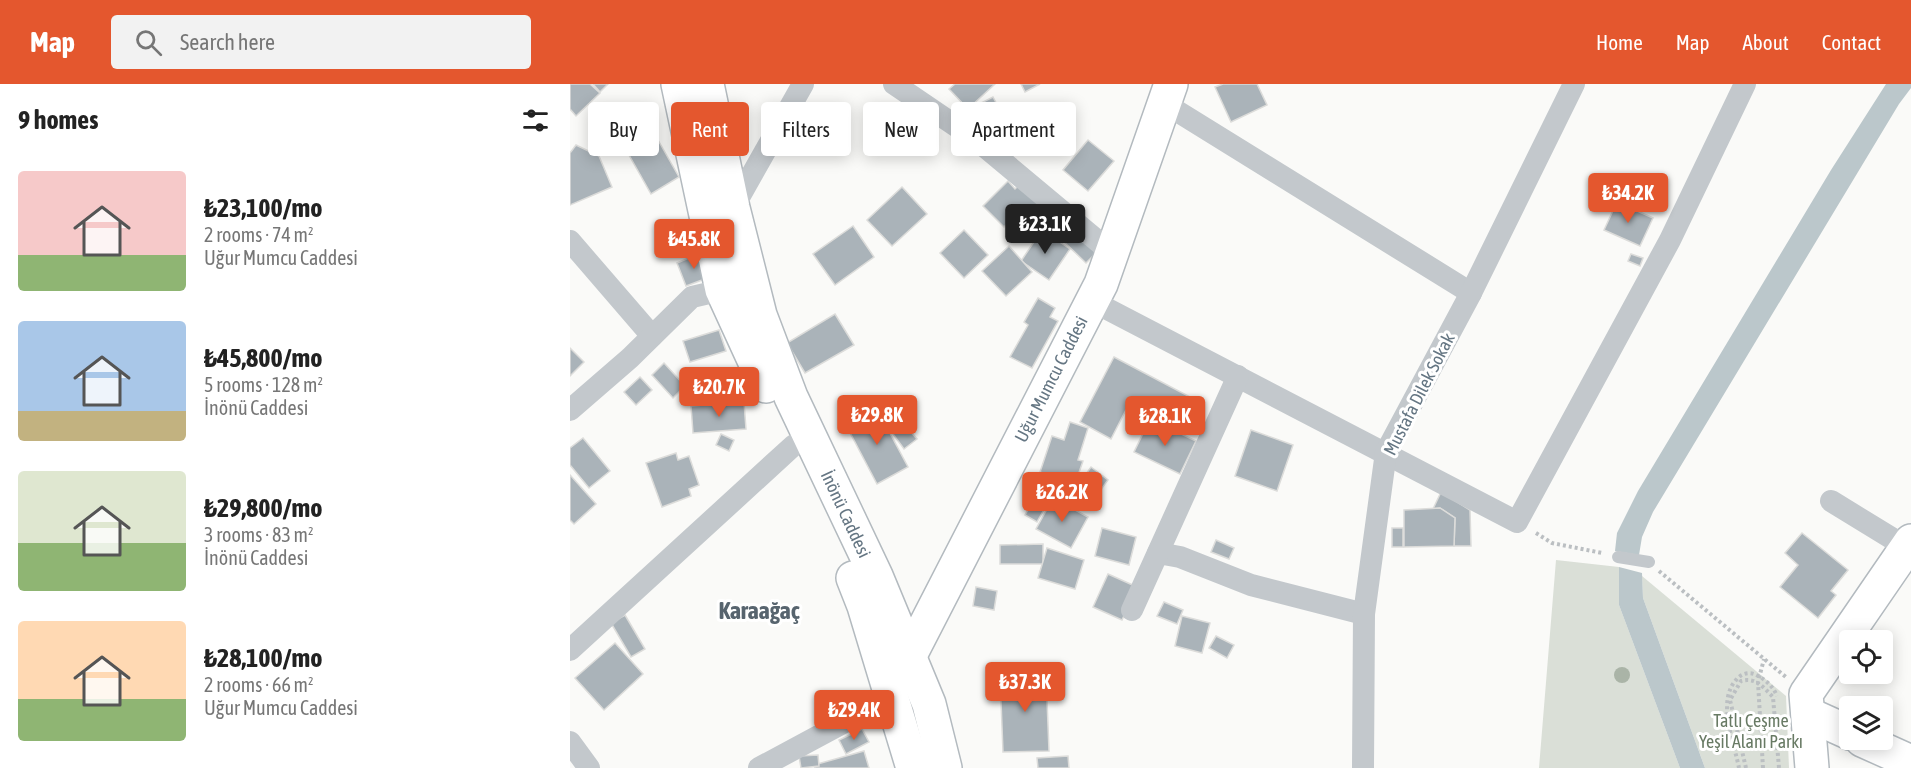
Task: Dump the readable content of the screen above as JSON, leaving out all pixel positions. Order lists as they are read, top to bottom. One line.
{"streets":{"main road":["Uğur Mumcu Caddesi","İnönü Caddesi"],"street":["Mustafa Dilek Sokak"]},"crossings":[["Uğur Mumcu Caddesi","İnönü Caddesi"]],"districts":["Karaağaç"],"parks":["Tatlı Çeşme Yeşil Alanı Parkı"],"page":{"header":"Map","search":"Search here","nav":["Home","Map","About","Contact"],"heading":"9 homes","chip":["Buy","Rent","Filters","New","Apartment"],"list":[{"name":"₺23,100/mo","note":"2 rooms · 74 m² · Uğur Mumcu Caddesi"},{"name":"₺45,800/mo","note":"5 rooms · 128 m² · İnönü Caddesi"},{"name":"₺29,800/mo","note":"3 rooms · 83 m² · İnönü Caddesi"},{"name":"₺28,100/mo","note":"2 rooms · 66 m² · Uğur Mumcu Caddesi"}],"price":["₺34.2K","₺23.1K","₺45.8K","₺20.7K","₺29.8K","₺28.1K","₺26.2K","₺37.3K","₺29.4K"]}}
